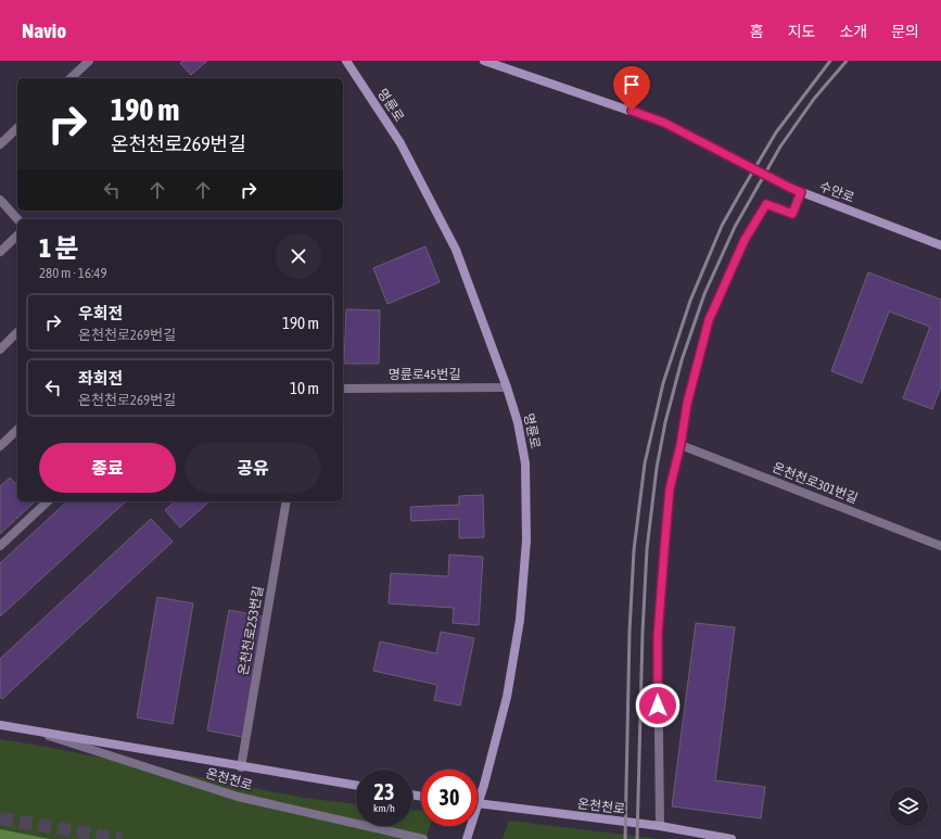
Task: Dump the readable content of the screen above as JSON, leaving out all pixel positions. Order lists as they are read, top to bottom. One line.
{"streets":{"main road":["명륜로","수안로","온천천로"],"street":["명륜로45번길","온천천로301번길","온천천로253번길"]},"crossings":[["명륜로","명륜로45번길"],["온천천로253번길","온천천로"]],"page":{"header":"Navio","nav":["홈","지도","소개","문의"],"turn":["190 m","온천천로269번길"],"heading":["1 분","280 m · 16:49"],"list":[{"name":"우회전","note":"온천천로269번길","value":"190 m"},{"name":"좌회전","note":"온천천로269번길","value":"10 m"}],"buttons":["종료","공유"],"speed":"23 km/h","limit":"30"}}
